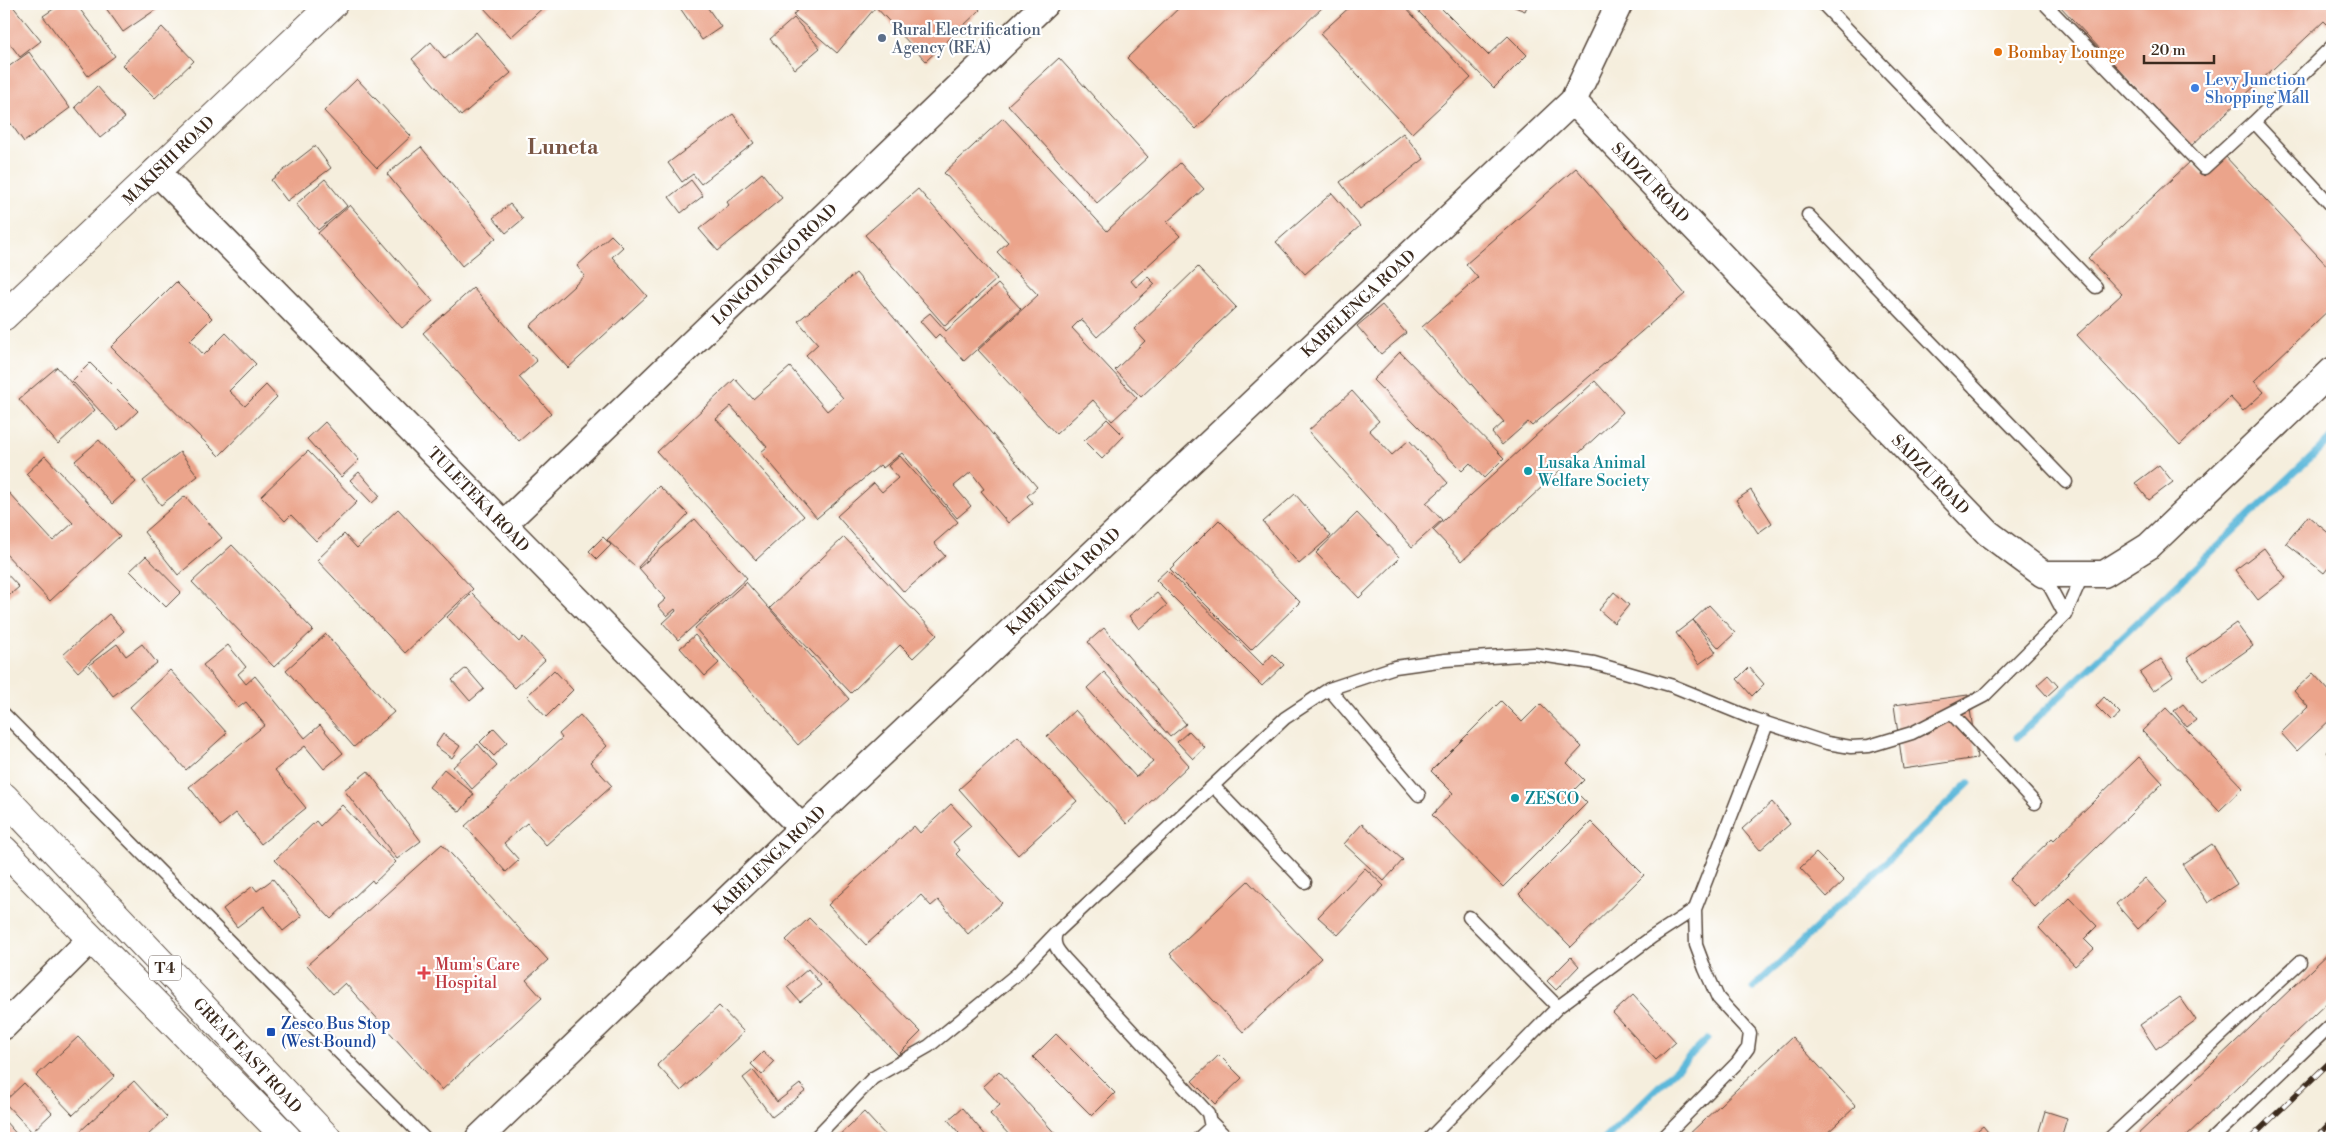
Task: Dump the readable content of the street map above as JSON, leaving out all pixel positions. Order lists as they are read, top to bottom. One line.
{"streets":{"main road":["MAKISHI ROAD","T4","GREAT EAST ROAD"],"street":["SADZU ROAD","LONGOLONGO ROAD","KABELENGA ROAD","TULETEKA ROAD"]},"crossings":[["MAKISHI ROAD","TULETEKA ROAD"],["SADZU ROAD","KABELENGA ROAD"],["LONGOLONGO ROAD","TULETEKA ROAD"],["KABELENGA ROAD","TULETEKA ROAD"]],"districts":["Luneta"],"places":{"other":["Rural Electrification Agency (REA)","Bombay Lounge","Levy Junction Shopping Mall","Lusaka Animal Welfare Society","ZESCO"],"health":["Mum's Care Hospital"],"transit":["Zesco Bus Stop (West Bound)"]},"scale_bar":"20 m"}
